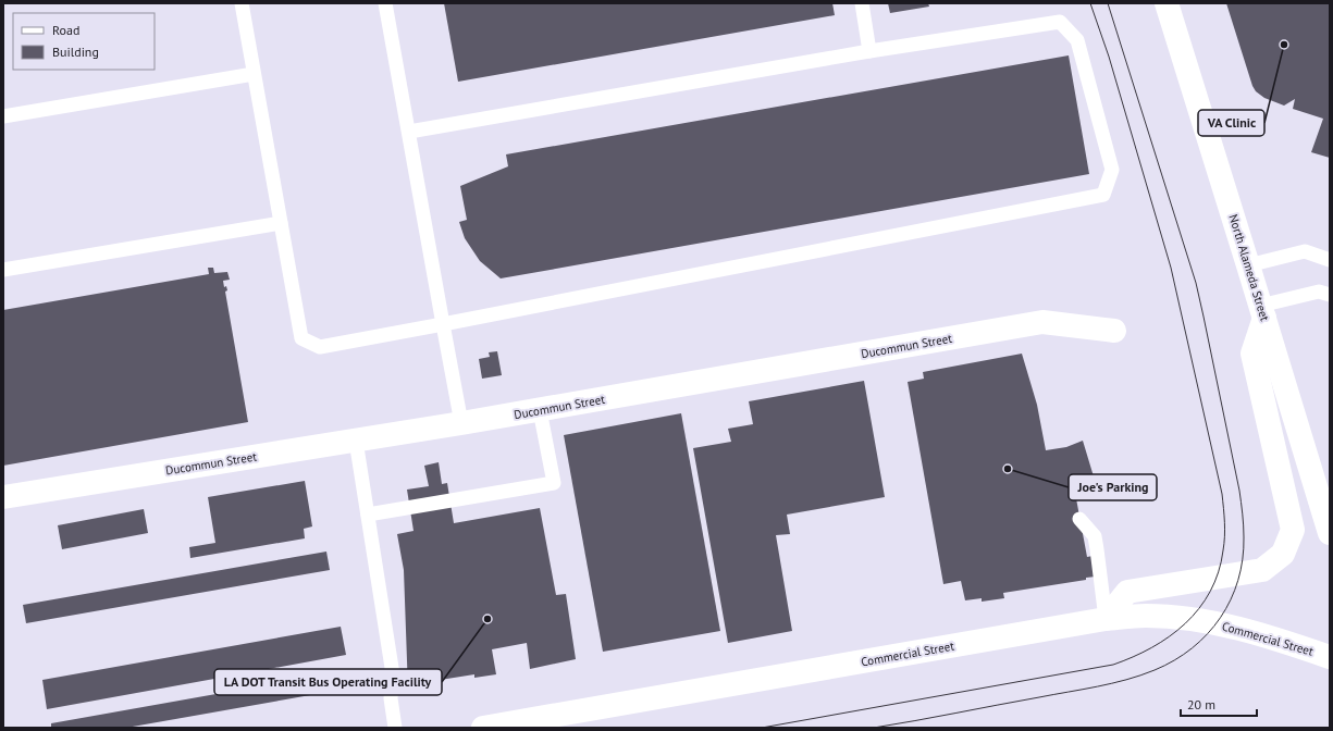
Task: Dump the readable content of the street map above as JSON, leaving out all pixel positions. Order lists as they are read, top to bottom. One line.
{"streets":{"main road":["North Alameda Street","Ducommun Street","Commercial Street"]},"places":["VA Clinic","Joe's Parking","LA DOT Transit Bus Operating Facility"],"legend":["Road","Building"],"scale_bar":"20 m"}
